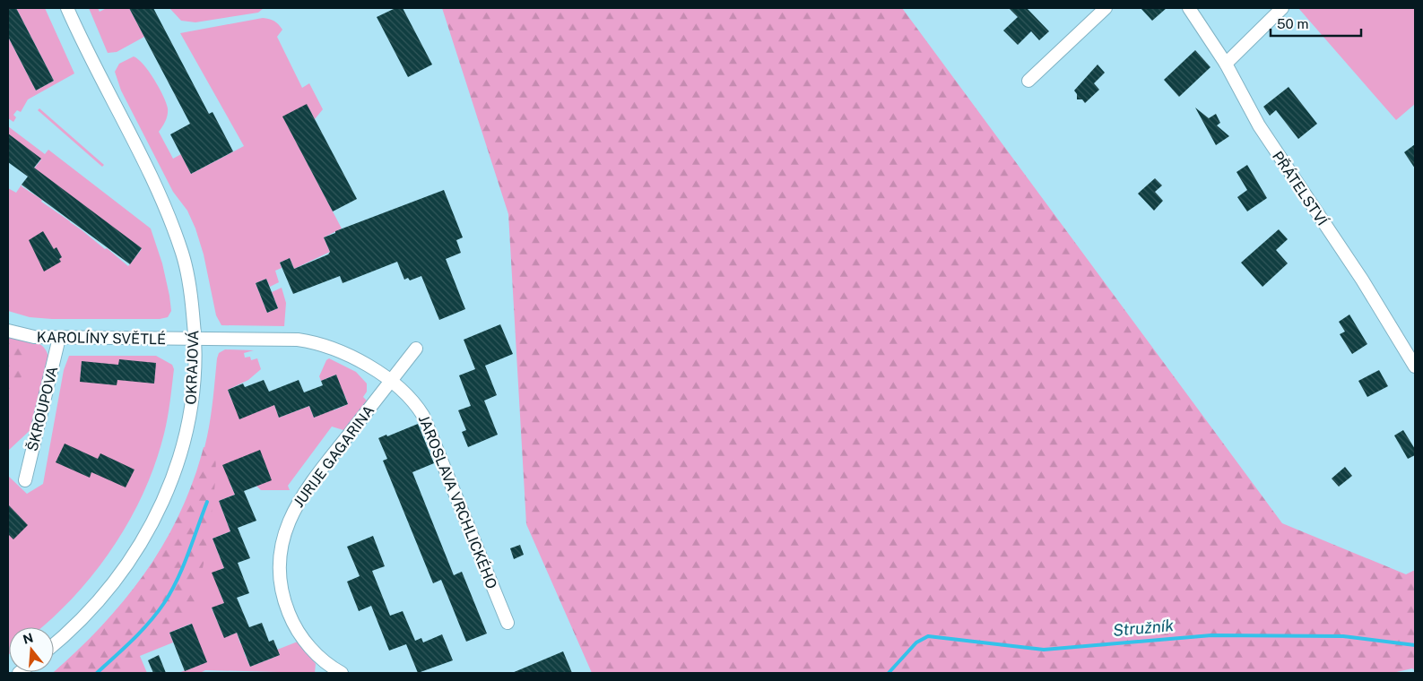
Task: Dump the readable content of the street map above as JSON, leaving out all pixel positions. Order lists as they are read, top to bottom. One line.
{"streets":{"street":["PŘÁTELSTVÍ","KAROLÍNY SVĚTLÉ","OKRAJOVÁ","ŠKROUPOVA","JURIJE GAGARINA","JAROSLAVA VRCHLICKÉHO"]},"crossings":[["KAROLÍNY SVĚTLÉ","OKRAJOVÁ"],["KAROLÍNY SVĚTLÉ","ŠKROUPOVA"],["KAROLÍNY SVĚTLÉ","JAROSLAVA VRCHLICKÉHO"],["OKRAJOVÁ","JAROSLAVA VRCHLICKÉHO"],["JURIJE GAGARINA","JAROSLAVA VRCHLICKÉHO"]],"water":["Stružník"],"scale_bar":"50 m","north":"top"}
